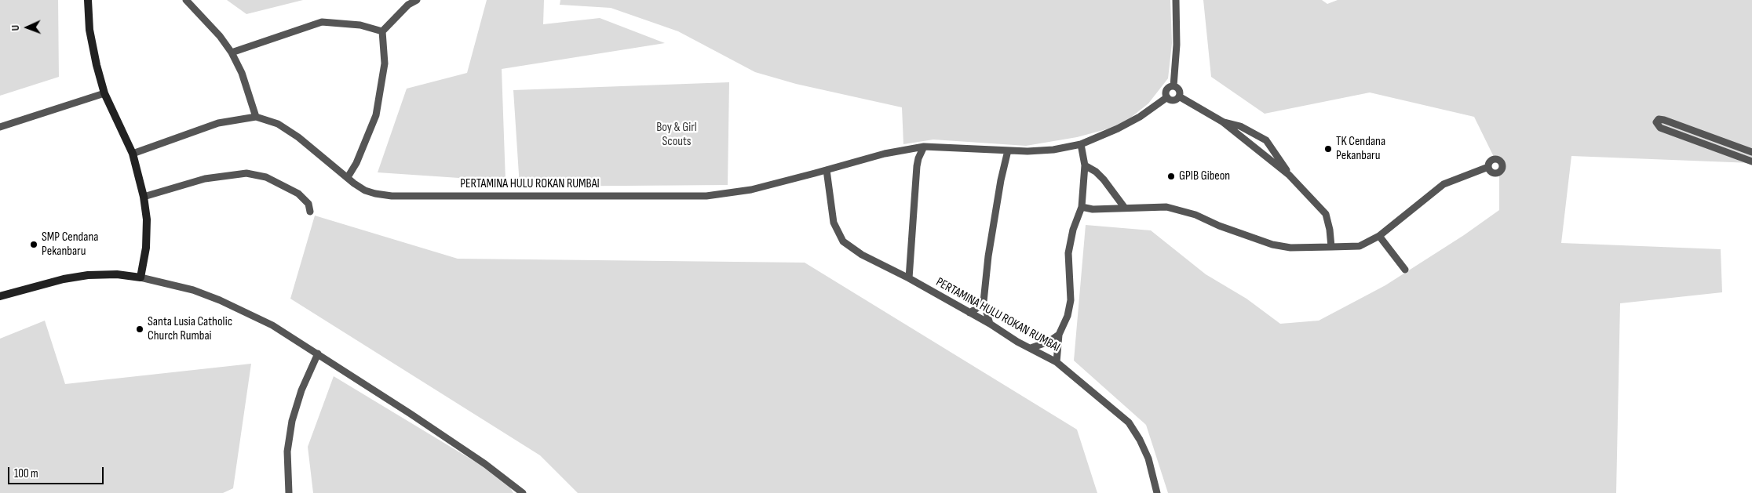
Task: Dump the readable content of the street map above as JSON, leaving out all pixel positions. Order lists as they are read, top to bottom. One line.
{"streets":{"street":["PERTAMINA HULU ROKAN RUMBAI"]},"parks":["Boy & Girl Scouts"],"places":["TK Cendana Pekanbaru","GPIB Gibeon","SMP Cendana Pekanbaru","Santa Lusia Catholic Church Rumbai"],"scale_bar":"100 m","north":"left"}
